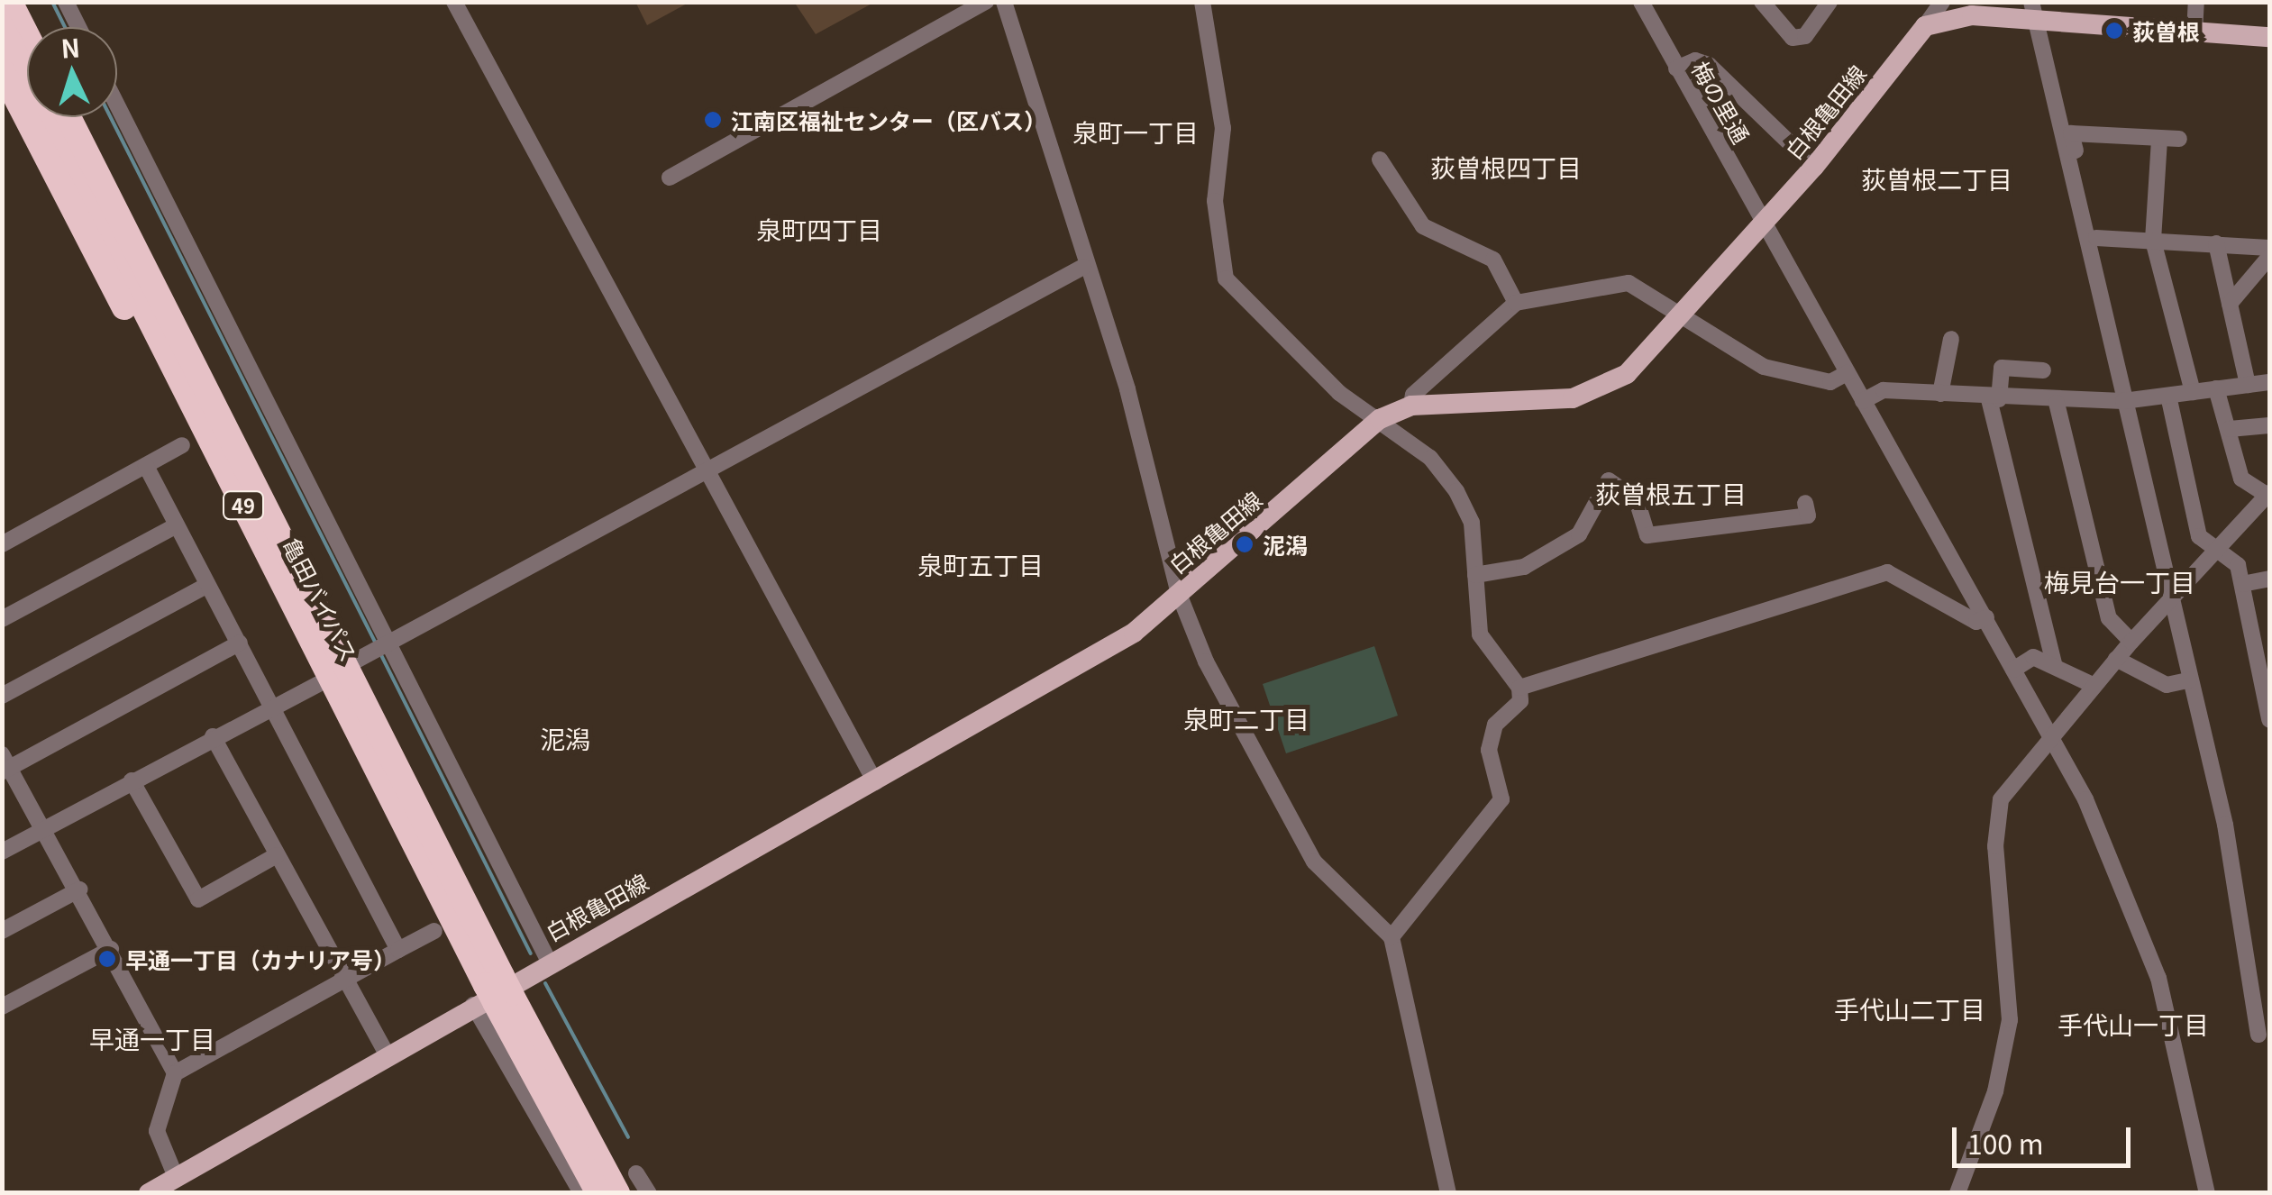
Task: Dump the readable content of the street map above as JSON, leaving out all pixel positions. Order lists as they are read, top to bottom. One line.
{"streets":{"highway":["49","亀田バイパス"],"main road":["白根亀田線"],"street":["梅の里通"]},"crossings":[["梅の里通","白根亀田線"],["白根亀田線","亀田バイパス"]],"districts":["泉町一丁目","荻曽根四丁目","荻曽根二丁目","泉町四丁目","荻曽根五丁目","泉町五丁目","梅見台一丁目","泉町二丁目","泥潟","手代山二丁目","手代山一丁目","早通一丁目"],"places":["荻曽根","江南区福祉センター（区バス）","泥潟","早通一丁目（カナリア号）"],"scale_bar":"100 m","north":"top"}
